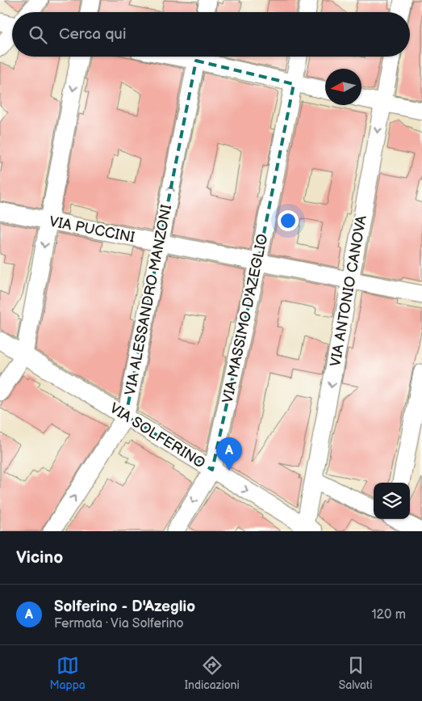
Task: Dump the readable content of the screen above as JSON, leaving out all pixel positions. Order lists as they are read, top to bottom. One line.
{"streets":{"street":["VIA PUCCINI","VIA ANTONIO CANOVA","VIA ALESSANDRO MANZONI","VIA MASSIMO D'AZEGLIO","VIA SOLFERINO"]},"crossings":[["VIA PUCCINI","VIA ANTONIO CANOVA"],["VIA PUCCINI","VIA ALESSANDRO MANZONI"],["VIA PUCCINI","VIA MASSIMO D'AZEGLIO"],["VIA ANTONIO CANOVA","VIA SOLFERINO"],["VIA ALESSANDRO MANZONI","VIA SOLFERINO"],["VIA MASSIMO D'AZEGLIO","VIA SOLFERINO"]],"one_way":["VIA ANTONIO CANOVA"],"north":"left","page":{"search":"Cerca qui","pins":"A","heading":"Vicino","list":[{"mark":"A","name":"Solferino - D'Azeglio","note":"Fermata · Via Solferino","value":"120 m"}],"nav":["Mappa","Indicazioni","Salvati"]}}
